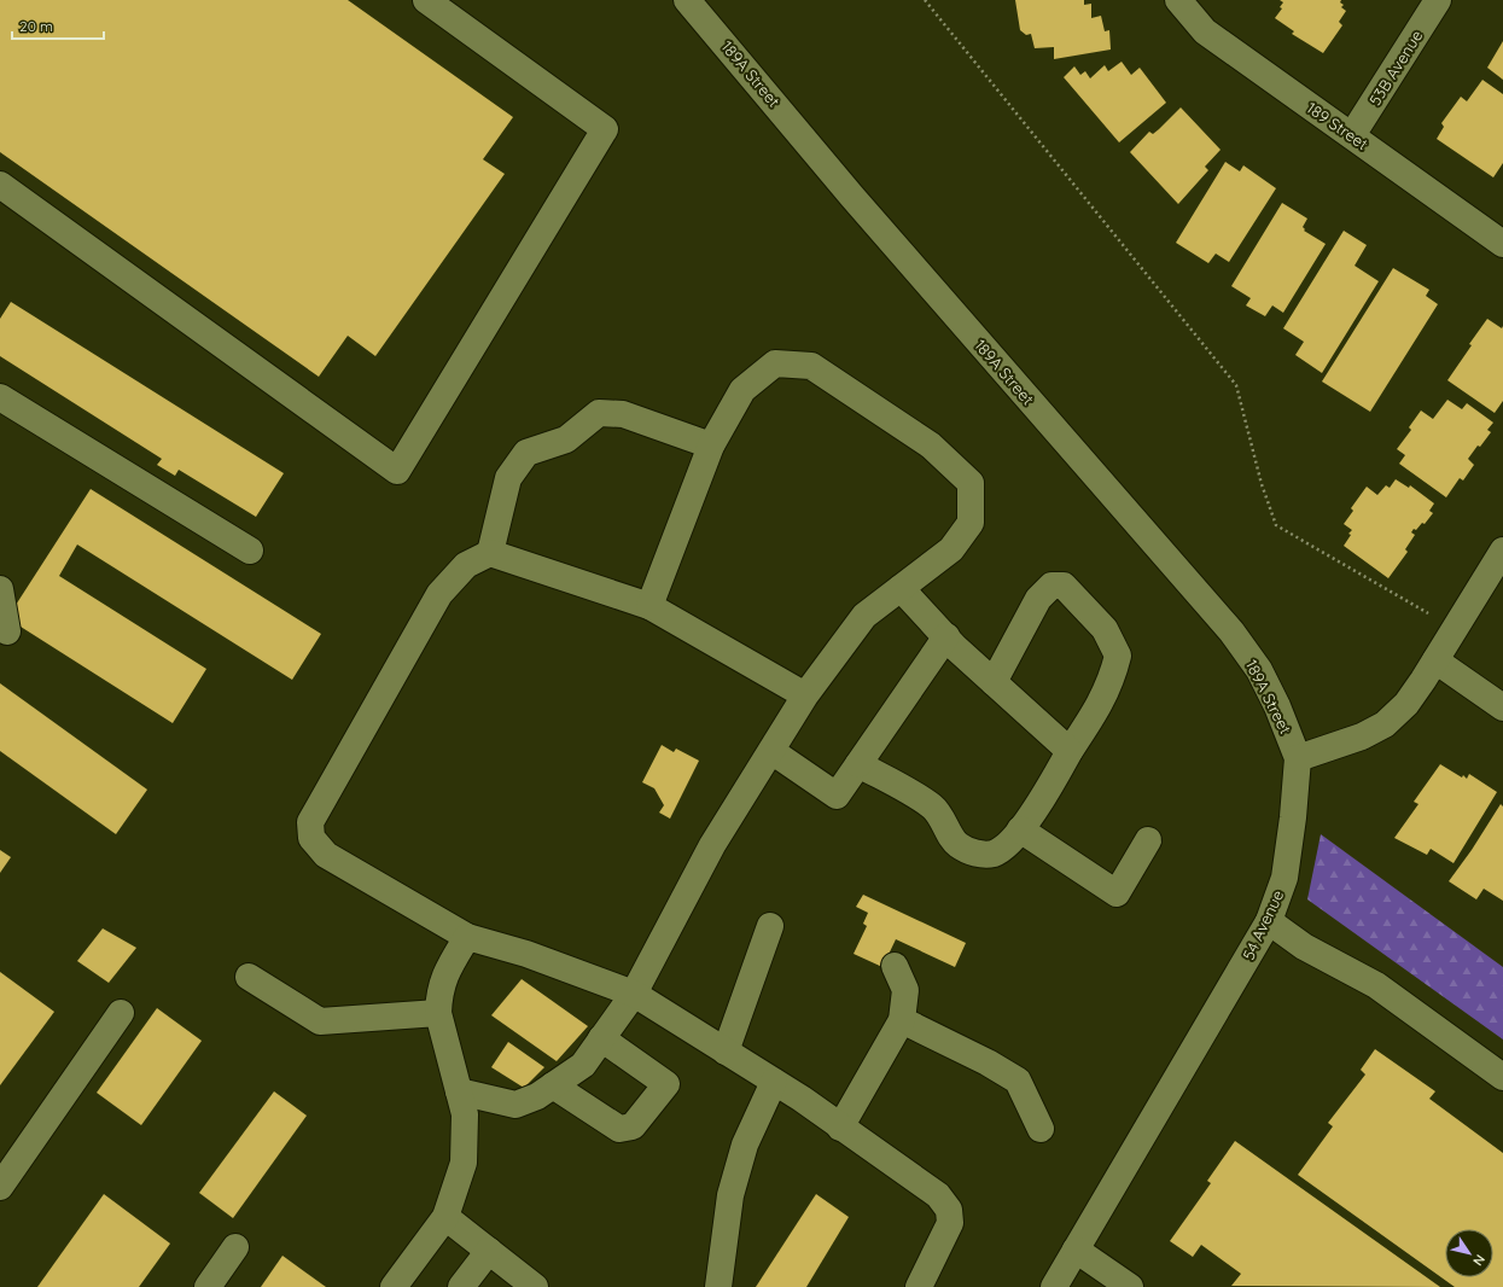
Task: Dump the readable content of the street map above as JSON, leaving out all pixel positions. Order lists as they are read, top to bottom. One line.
{"streets":{"street":["53B Avenue","189A Street","189 Street","54 Avenue"]},"crossings":[["53B Avenue","189 Street"],["189A Street","54 Avenue"]],"scale_bar":"20 m","north":"bottom right"}
